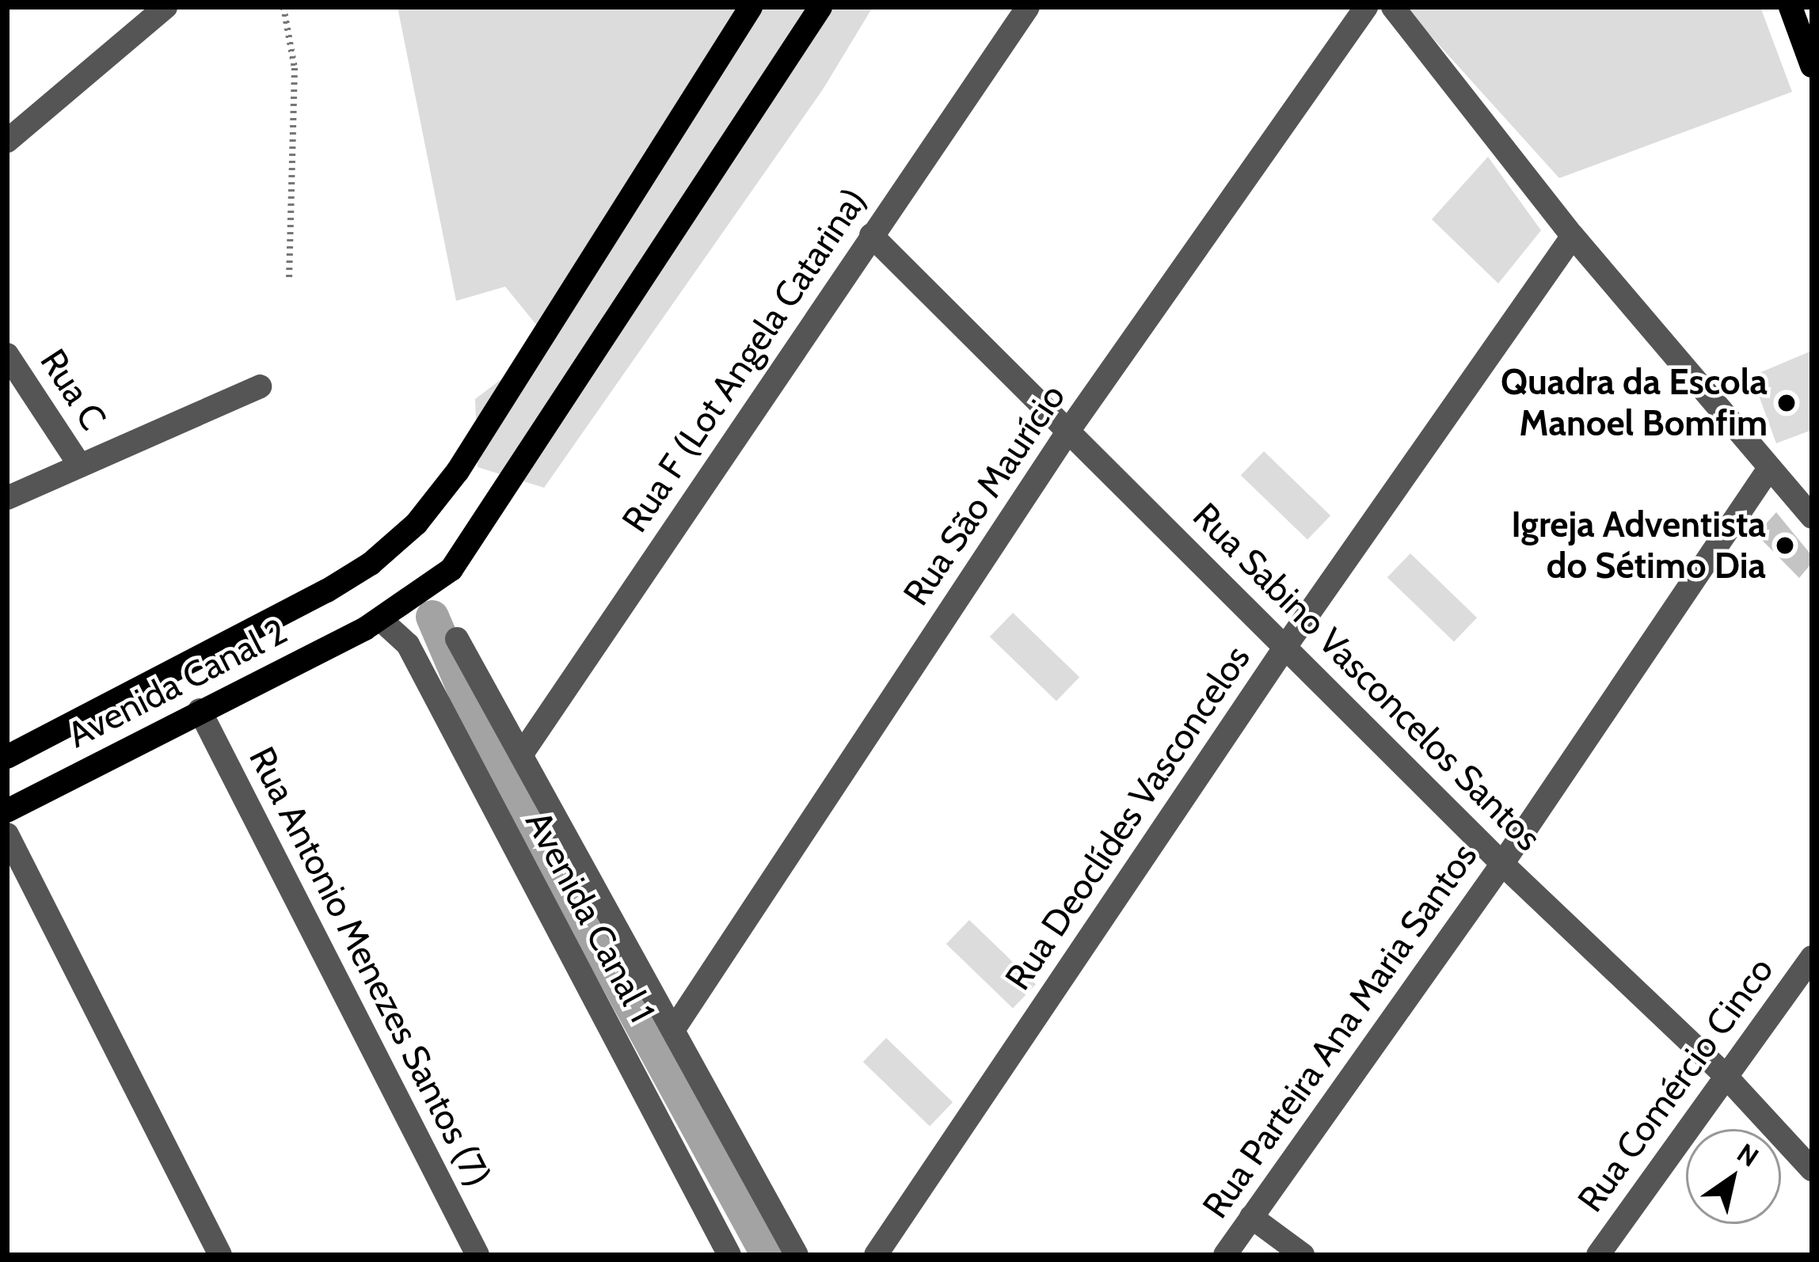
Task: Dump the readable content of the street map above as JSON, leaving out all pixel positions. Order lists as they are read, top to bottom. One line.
{"streets":{"main road":["Avenida Canal 2"],"street":["Rua F (Lot Angela Catarina)","Rua C","Rua São Maurício","Rua Sabino Vasconcelos Santos","Rua Deoclídes Vasconcelos","Avenida Canal 1","Rua Antonio Menezes Santos (7)","Rua Parteira Ana Maria Santos","Rua Comércio Cinco"]},"crossings":[["Rua F (Lot Angela Catarina)","Rua Sabino Vasconcelos Santos"],["Rua F (Lot Angela Catarina)","Avenida Canal 1"],["Rua São Maurício","Rua Sabino Vasconcelos Santos"],["Rua São Maurício","Avenida Canal 1"],["Rua Sabino Vasconcelos Santos","Rua Deoclídes Vasconcelos"],["Rua Sabino Vasconcelos Santos","Rua Parteira Ana Maria Santos"],["Rua Sabino Vasconcelos Santos","Rua Comércio Cinco"],["Avenida Canal 2","Avenida Canal 1"],["Avenida Canal 2","Rua Antonio Menezes Santos (7)"]],"places":["Quadra da Escola Manoel Bomfim","Igreja Adventista do Sétimo Dia"],"north":"top right"}
